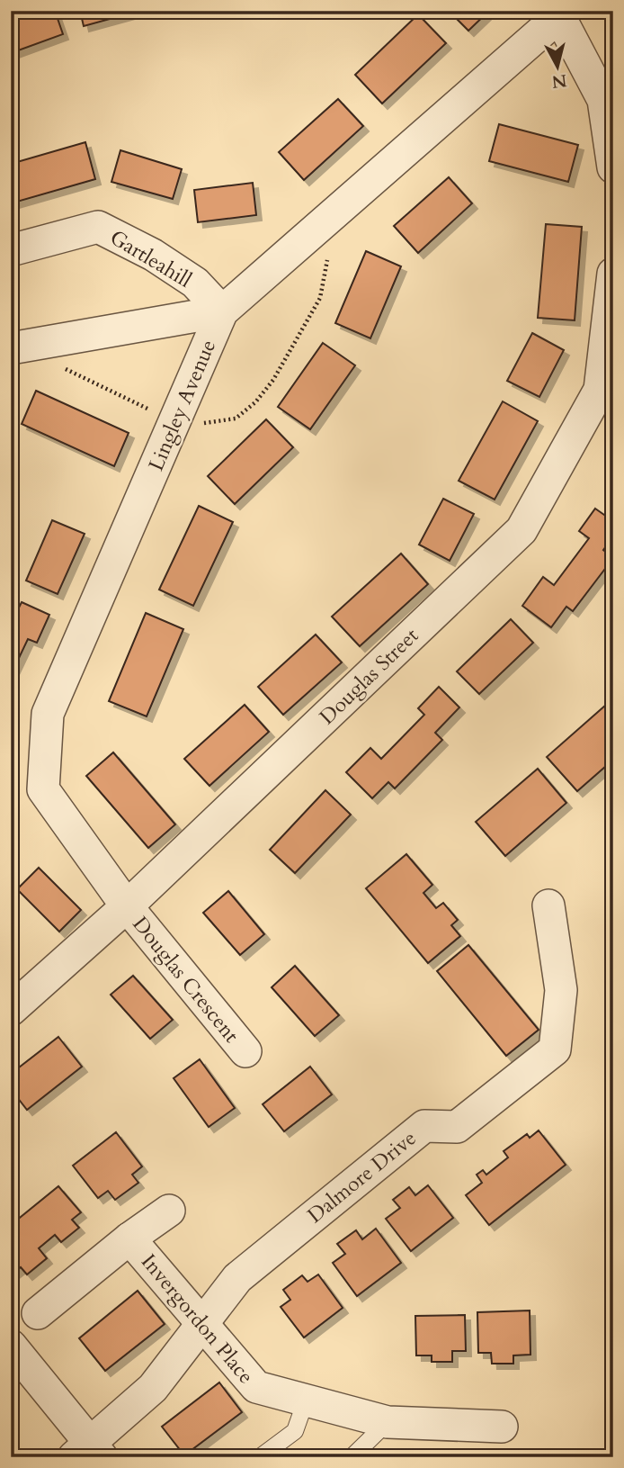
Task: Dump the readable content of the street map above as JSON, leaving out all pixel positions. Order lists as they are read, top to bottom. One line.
{"streets":{"street":["Gartleahill","Lingley Avenue","Douglas Street","Douglas Crescent","Dalmore Drive","Invergordon Place"]},"crossings":[["Gartleahill","Lingley Avenue"],["Lingley Avenue","Douglas Street"],["Lingley Avenue","Douglas Crescent"],["Douglas Street","Douglas Crescent"],["Dalmore Drive","Invergordon Place"]],"north":"bottom"}
